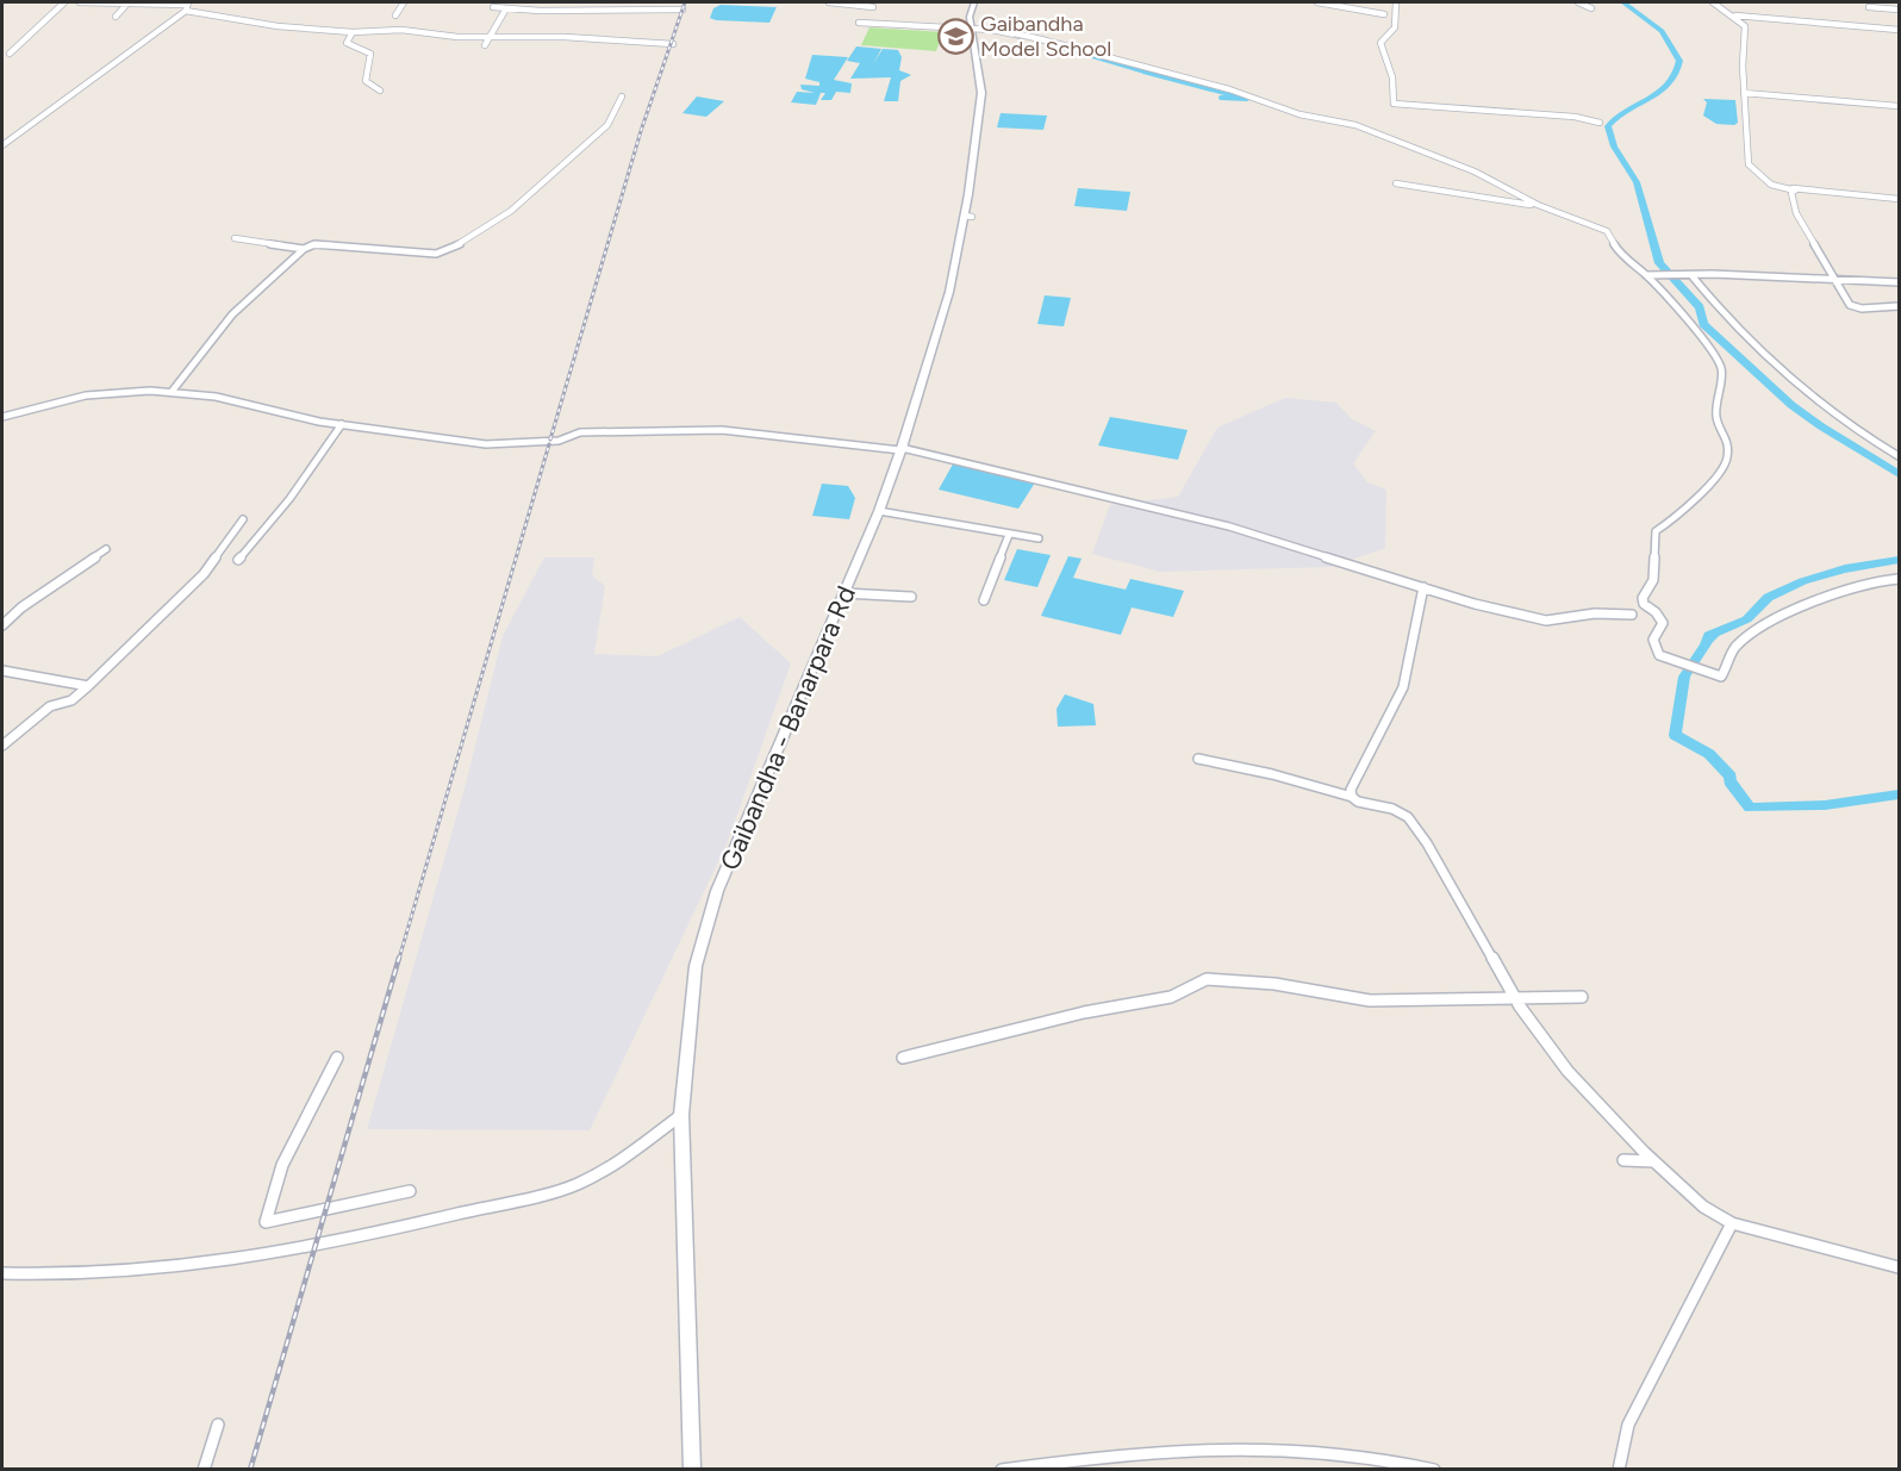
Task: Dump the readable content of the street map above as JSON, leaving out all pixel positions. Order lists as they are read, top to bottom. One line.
{"streets":{"main road":["Gaibandha - Banarpara Rd"]},"places":{"school or university":["Gaibandha Model School"]}}
